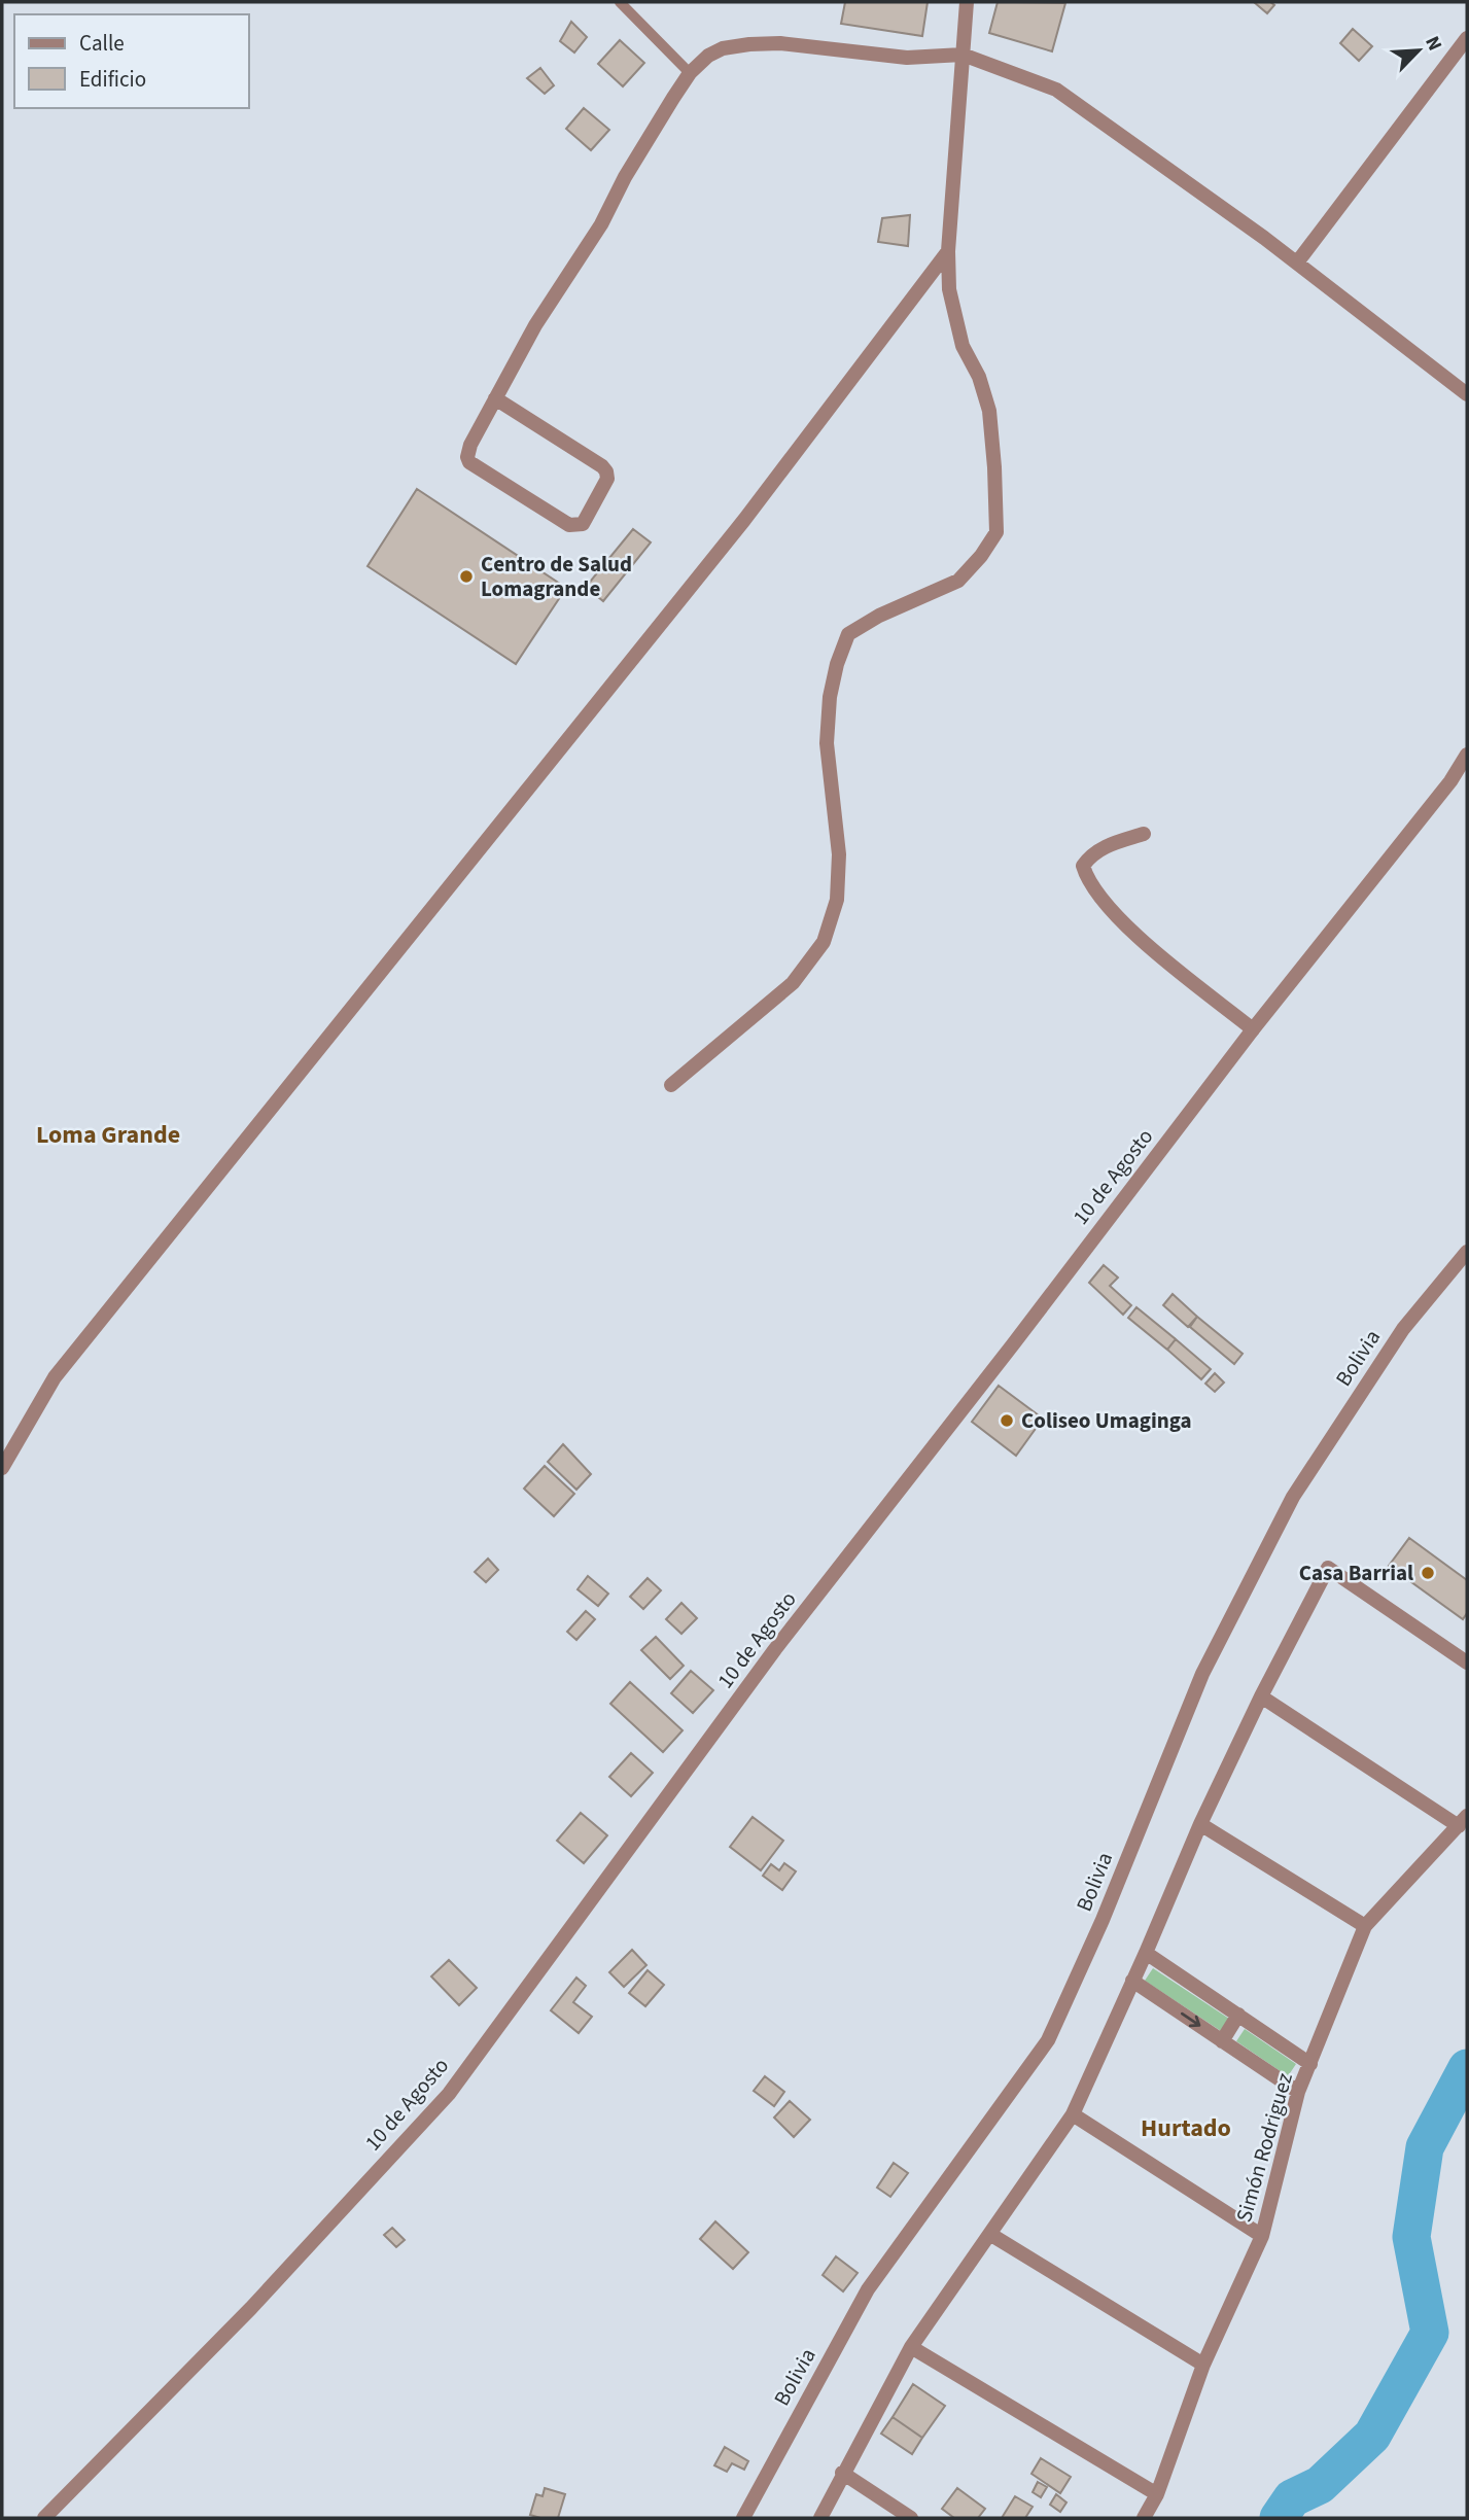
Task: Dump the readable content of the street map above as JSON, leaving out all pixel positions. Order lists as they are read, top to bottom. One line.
{"streets":{"street":["10 de Agosto","Bolivia","Simón Rodriguez"]},"districts":["Loma Grande","Hurtado"],"places":["Centro de Salud Lomagrande","Coliseo Umaginga","Casa Barrial"],"legend":["Calle","Edificio"],"north":"top right"}
